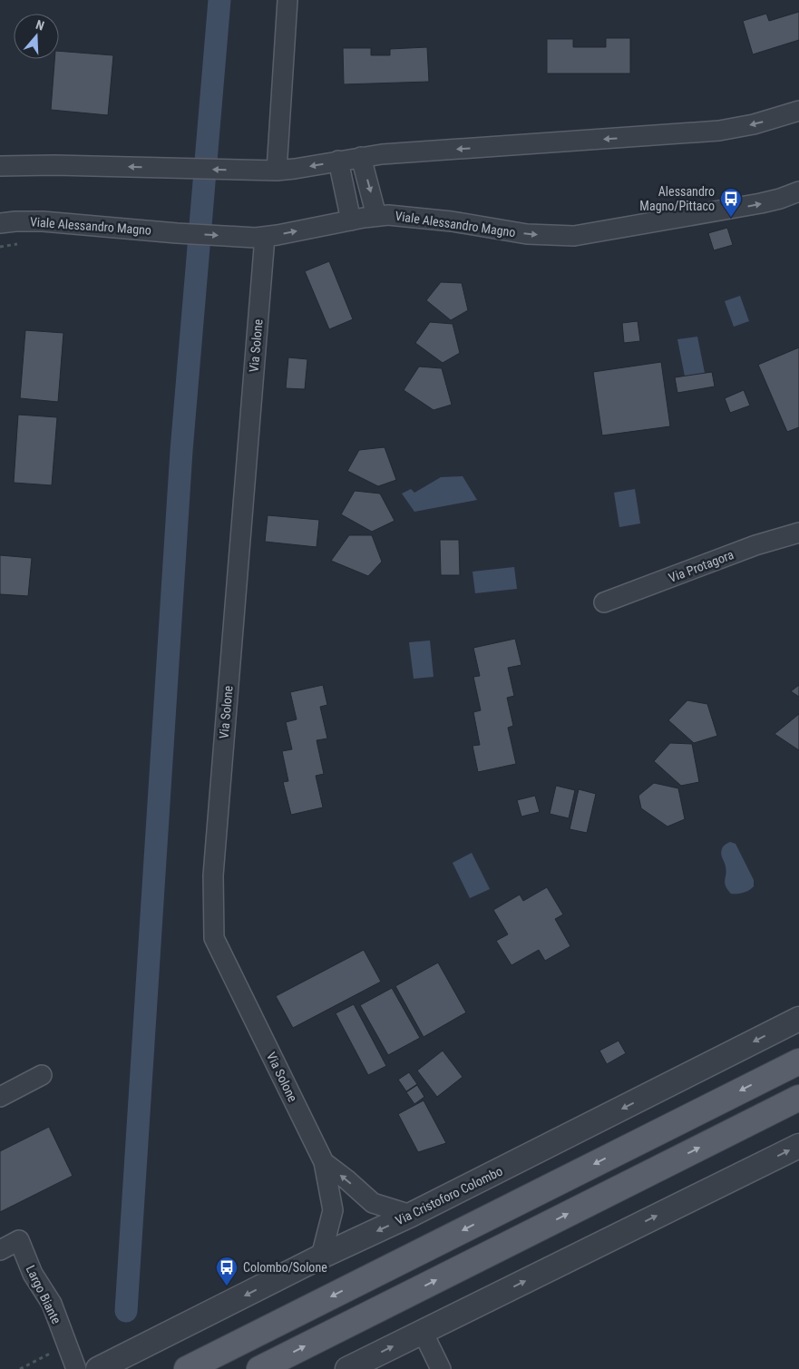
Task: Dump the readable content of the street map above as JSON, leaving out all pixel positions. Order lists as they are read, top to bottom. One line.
{"streets":{"street":["Viale Alessandro Magno","Via Solone","Via Protagora","Via Cristoforo Colombo","Largo Biante"]},"crossings":[["Viale Alessandro Magno","Via Solone"]],"places":{"bus stop":["Alessandro Magno/Pittaco","Colombo/Solone"]},"north":"top"}
